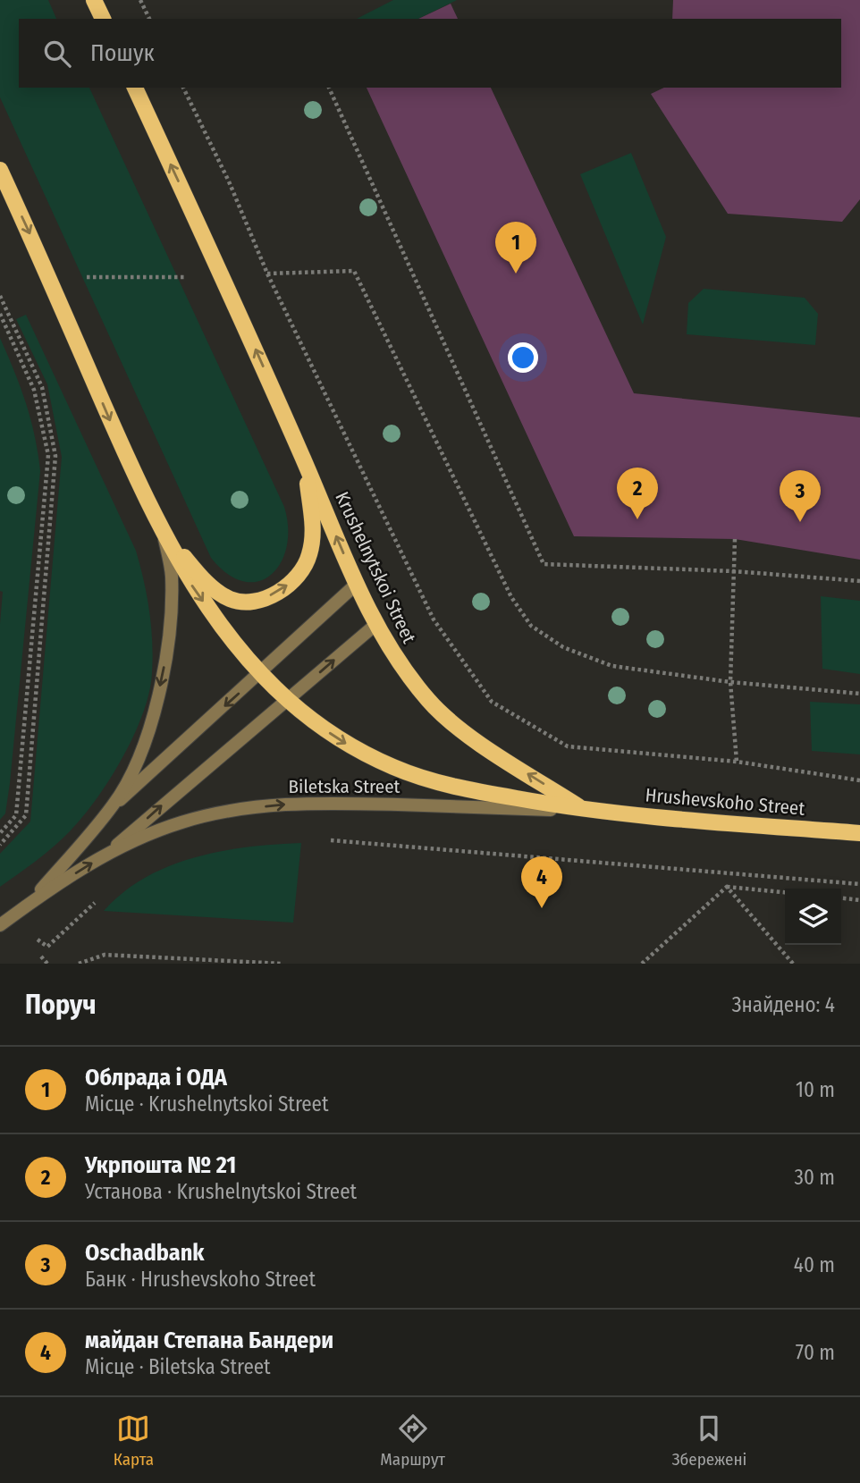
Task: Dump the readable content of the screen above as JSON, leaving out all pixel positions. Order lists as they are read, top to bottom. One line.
{"streets":{"main road":["Krushelnytskoi Street","Hrushevskoho Street"],"street":["Biletska Street"]},"crossings":[["Krushelnytskoi Street","Biletska Street"],["Krushelnytskoi Street","Hrushevskoho Street"],["Biletska Street","Hrushevskoho Street"]],"page":{"search":"Пошук","pins":["1","2","3","4"],"heading":["Поруч","Знайдено: 4"],"list":[{"mark":"1","name":"Облрада і ОДА","note":"Місце · Krushelnytskoi Street","value":"10 m"},{"mark":"2","name":"Укрпошта № 21","note":"Установа · Krushelnytskoi Street","value":"30 m"},{"mark":"3","name":"Oschadbank","note":"Банк · Hrushevskoho Street","value":"40 m"},{"mark":"4","name":"майдан Степана Бандери","note":"Місце · Biletska Street","value":"70 m"}],"nav":["Карта","Маршрут","Збережені"]}}
